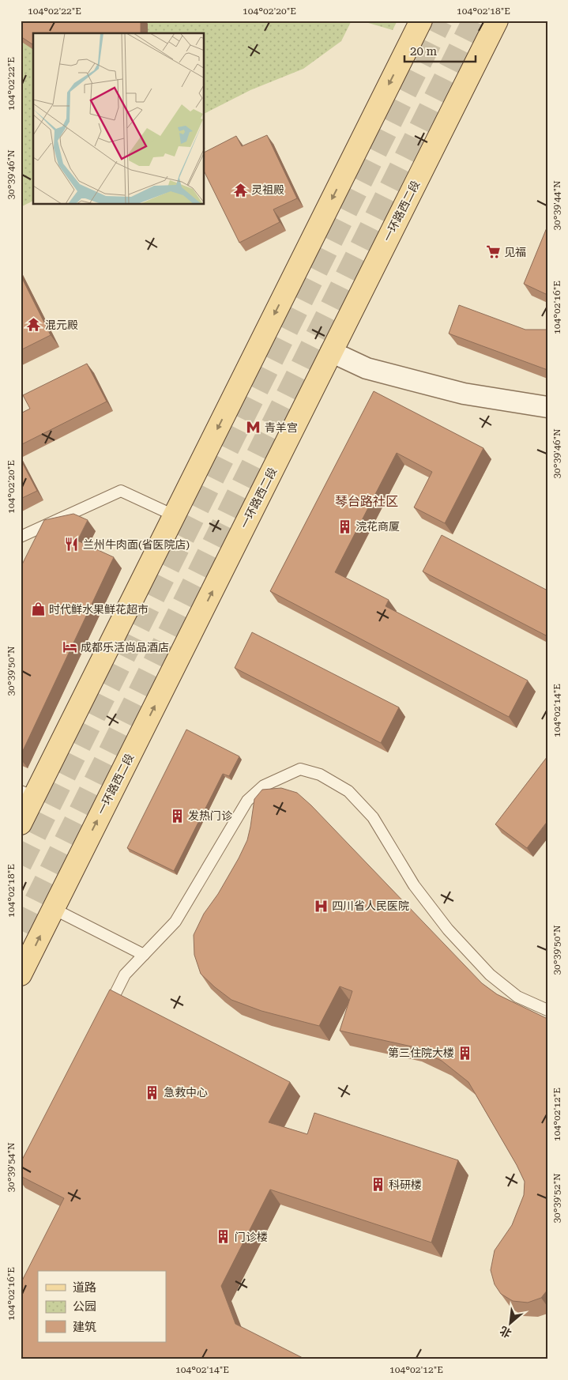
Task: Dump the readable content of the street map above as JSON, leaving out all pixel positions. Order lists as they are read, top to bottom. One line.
{"streets":{"main road":["一环路西二段"]},"districts":["琴台路社区"],"places":{"temple":["灵祖殿","混元殿"],"supermarket":["见福"],"metro station":["青羊宫"],"building":["浣花商厦","发热门诊","第三住院大楼","急救中心","科研楼","门诊楼"],"restaurant":["兰州牛肉面(省医院店)"],"shop":["时代鲜水果鲜花超市"],"hotel":["成都乐活尚品酒店"],"hospital":["四川省人民医院"]},"legend":["道路","公园","建筑"],"scale_bar":"20 m","north":"bottom left","coordinates":["104°02'22\"E","104°02'20\"E","104°02'18\"E","30°39'46\"N","30°39'44\"N","104°02'16\"E","30°39'50\"N","104°02'14\"E","104°02'12\"E","30°39'54\"N","30°39'52\"N"]}
